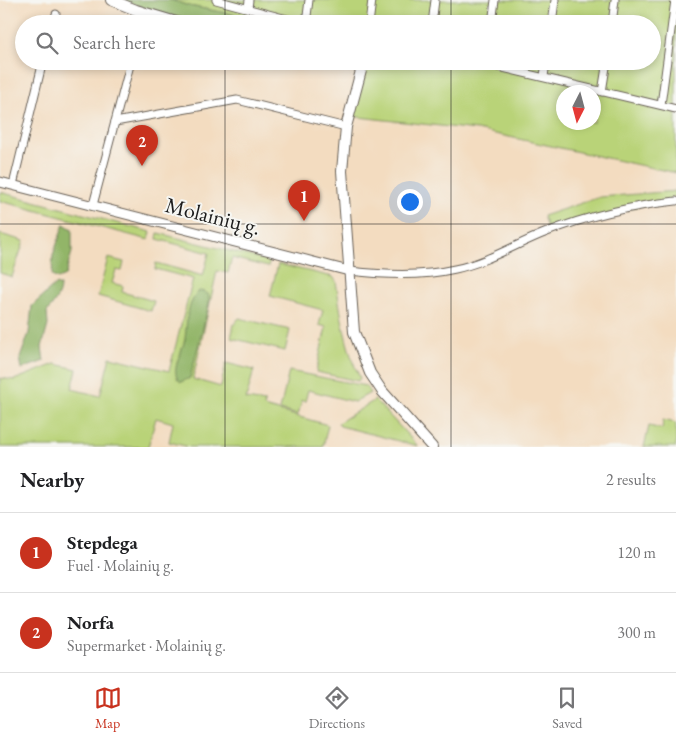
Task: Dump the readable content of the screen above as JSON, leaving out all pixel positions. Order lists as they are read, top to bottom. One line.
{"streets":{"street":["Molainių g."]},"north":"bottom","page":{"search":"Search here","pins":["2","1"],"heading":["Nearby","2 results"],"list":[{"mark":"1","name":"Stepdega","note":"Fuel · Molainių g.","value":"120 m"},{"mark":"2","name":"Norfa","note":"Supermarket · Molainių g.","value":"300 m"}],"nav":["Map","Directions","Saved"]}}
